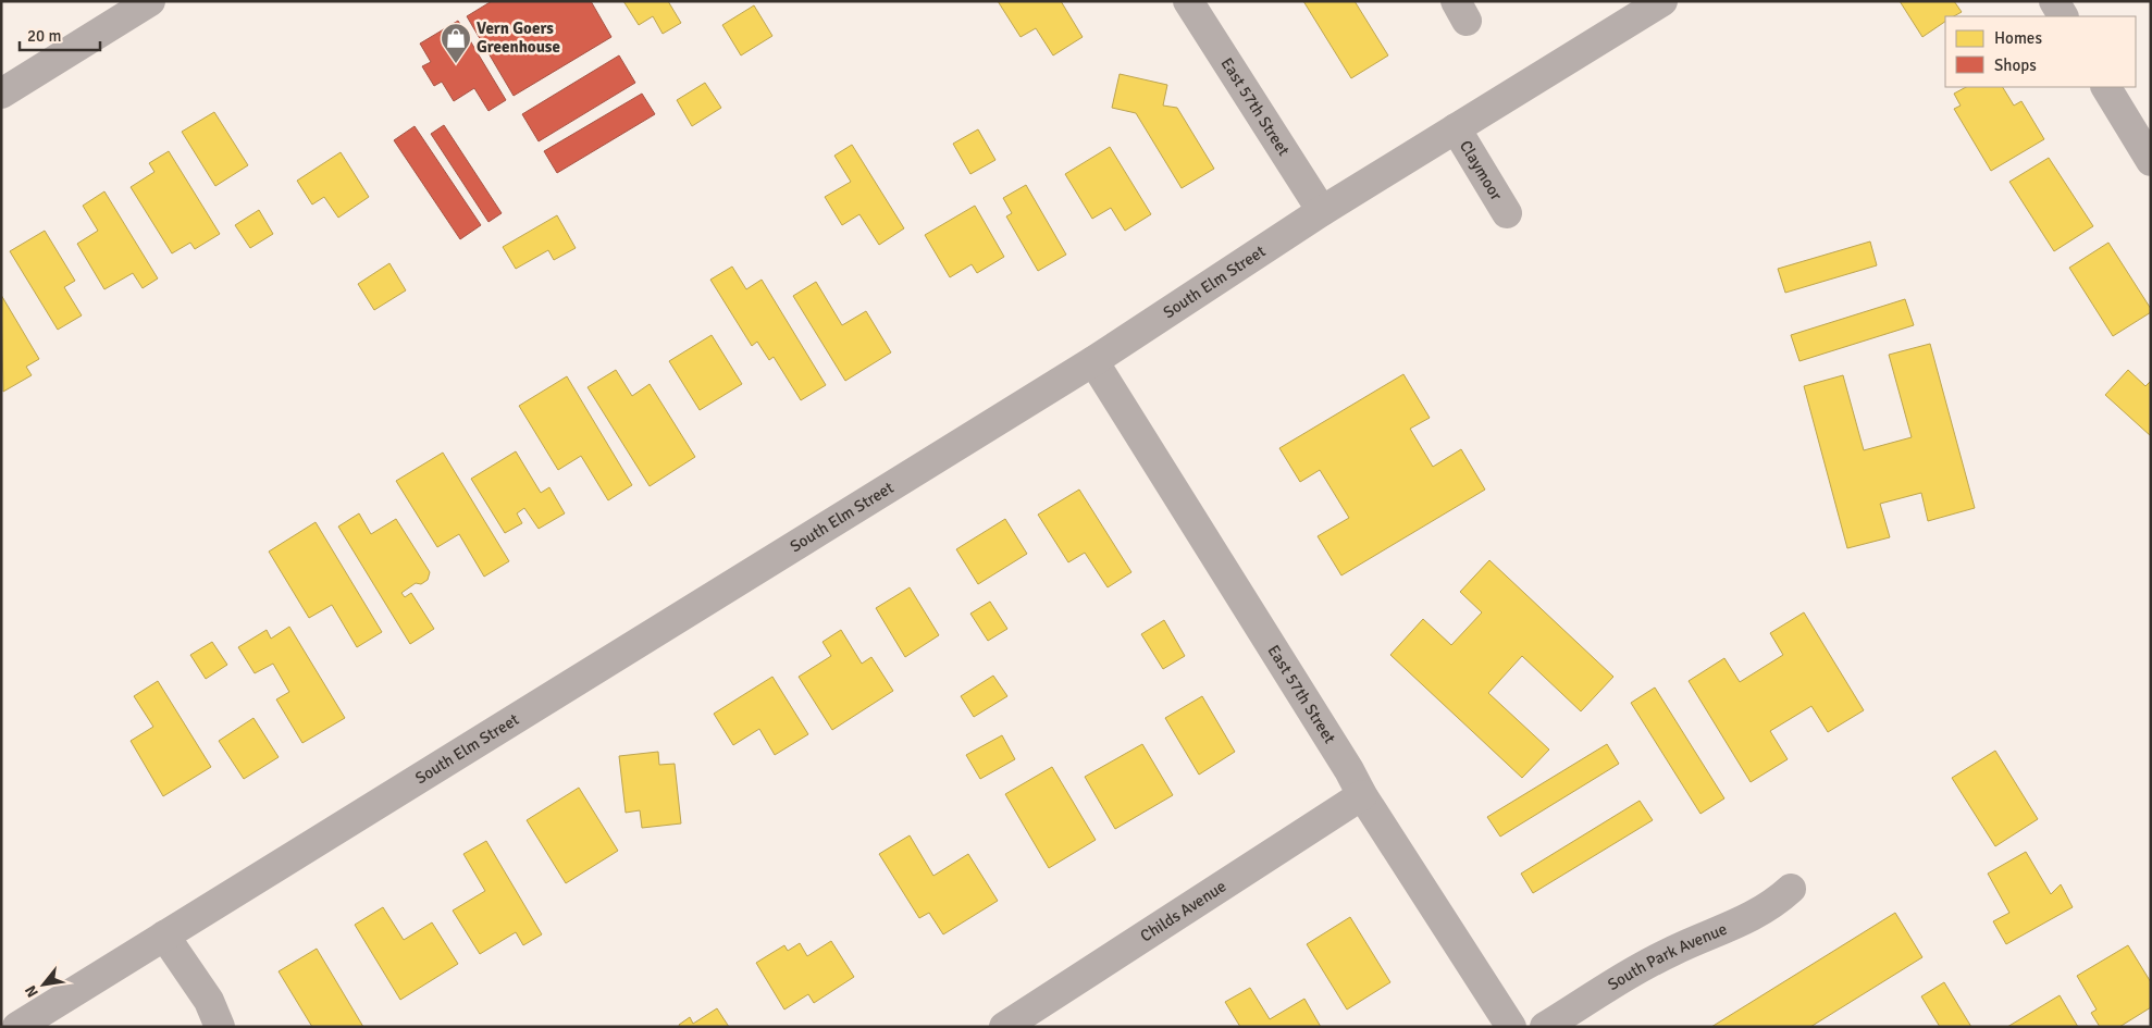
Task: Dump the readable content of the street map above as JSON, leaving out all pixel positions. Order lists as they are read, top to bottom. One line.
{"streets":{"street":["East 57th Street","Claymoor","South Elm Street","Childs Avenue","South Park Avenue"]},"crossings":[["East 57th Street","South Elm Street"],["East 57th Street","Childs Avenue"],["Claymoor","South Elm Street"]],"places":{"shop":["Vern Goers Greenhouse"]},"legend":["Homes","Shops"],"scale_bar":"20 m","north":"bottom left"}
